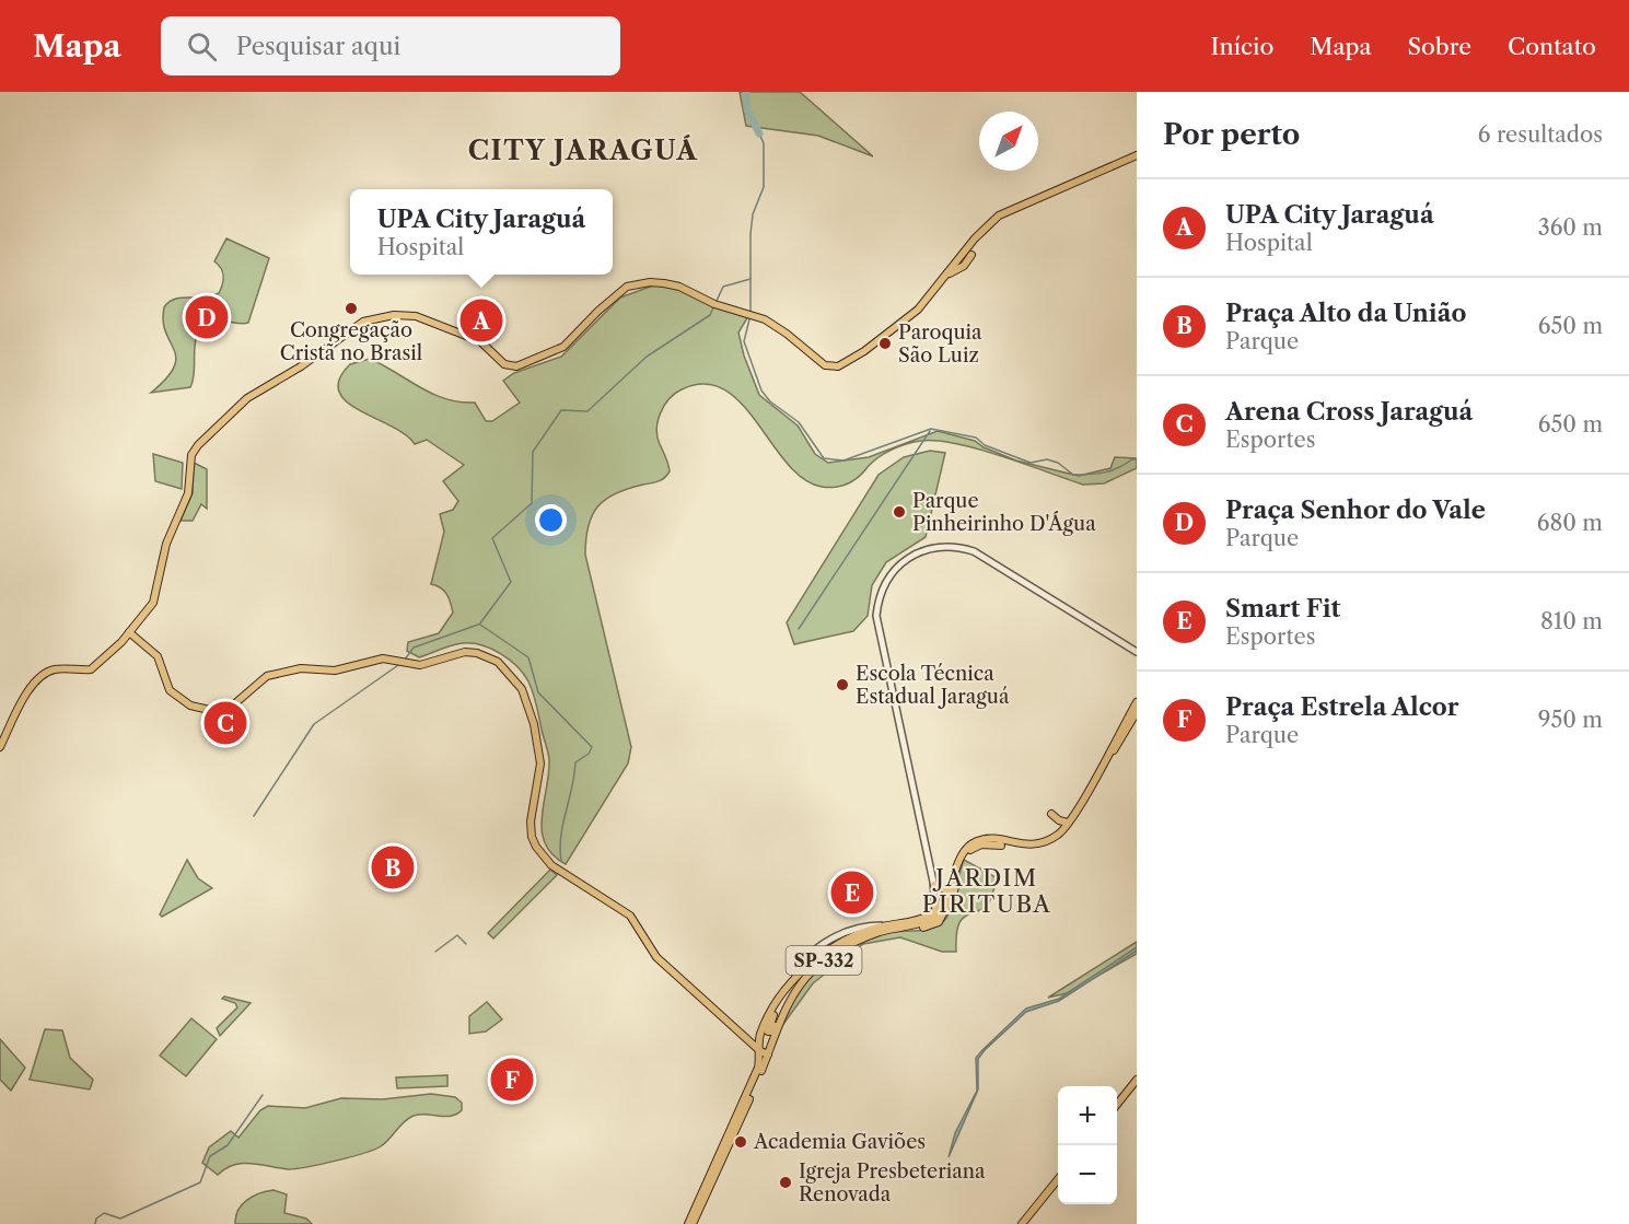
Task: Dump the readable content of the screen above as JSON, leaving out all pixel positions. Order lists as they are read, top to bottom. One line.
{"streets":{"main road":["SP-332"]},"districts":["CITY JARAGUÁ","JARDIM PIRITUBA"],"places":["Congregação Cristã no Brasil","Paroquia São Luiz","Parque Pinheirinho D'Água","Escola Técnica Estadual Jaraguá","Academia Gaviões","Igreja Presbeteriana Renovada"],"north":"top right","page":{"header":"Mapa","search":"Pesquisar aqui","nav":["Início","Mapa","Sobre","Contato"],"heading":["Por perto","6 resultados"],"list":[{"mark":"A","name":"UPA City Jaraguá","note":"Hospital","value":"360 m"},{"mark":"B","name":"Praça Alto da União","note":"Parque","value":"650 m"},{"mark":"C","name":"Arena Cross Jaraguá","note":"Esportes","value":"650 m"},{"mark":"D","name":"Praça Senhor do Vale","note":"Parque","value":"680 m"},{"mark":"E","name":"Smart Fit","note":"Esportes","value":"810 m"},{"mark":"F","name":"Praça Estrela Alcor","note":"Parque","value":"950 m"}],"popup":["UPA City Jaraguá","Hospital"],"pins":["D","A","C","B","E","F"],"map_buttons":["+","−"]}}
